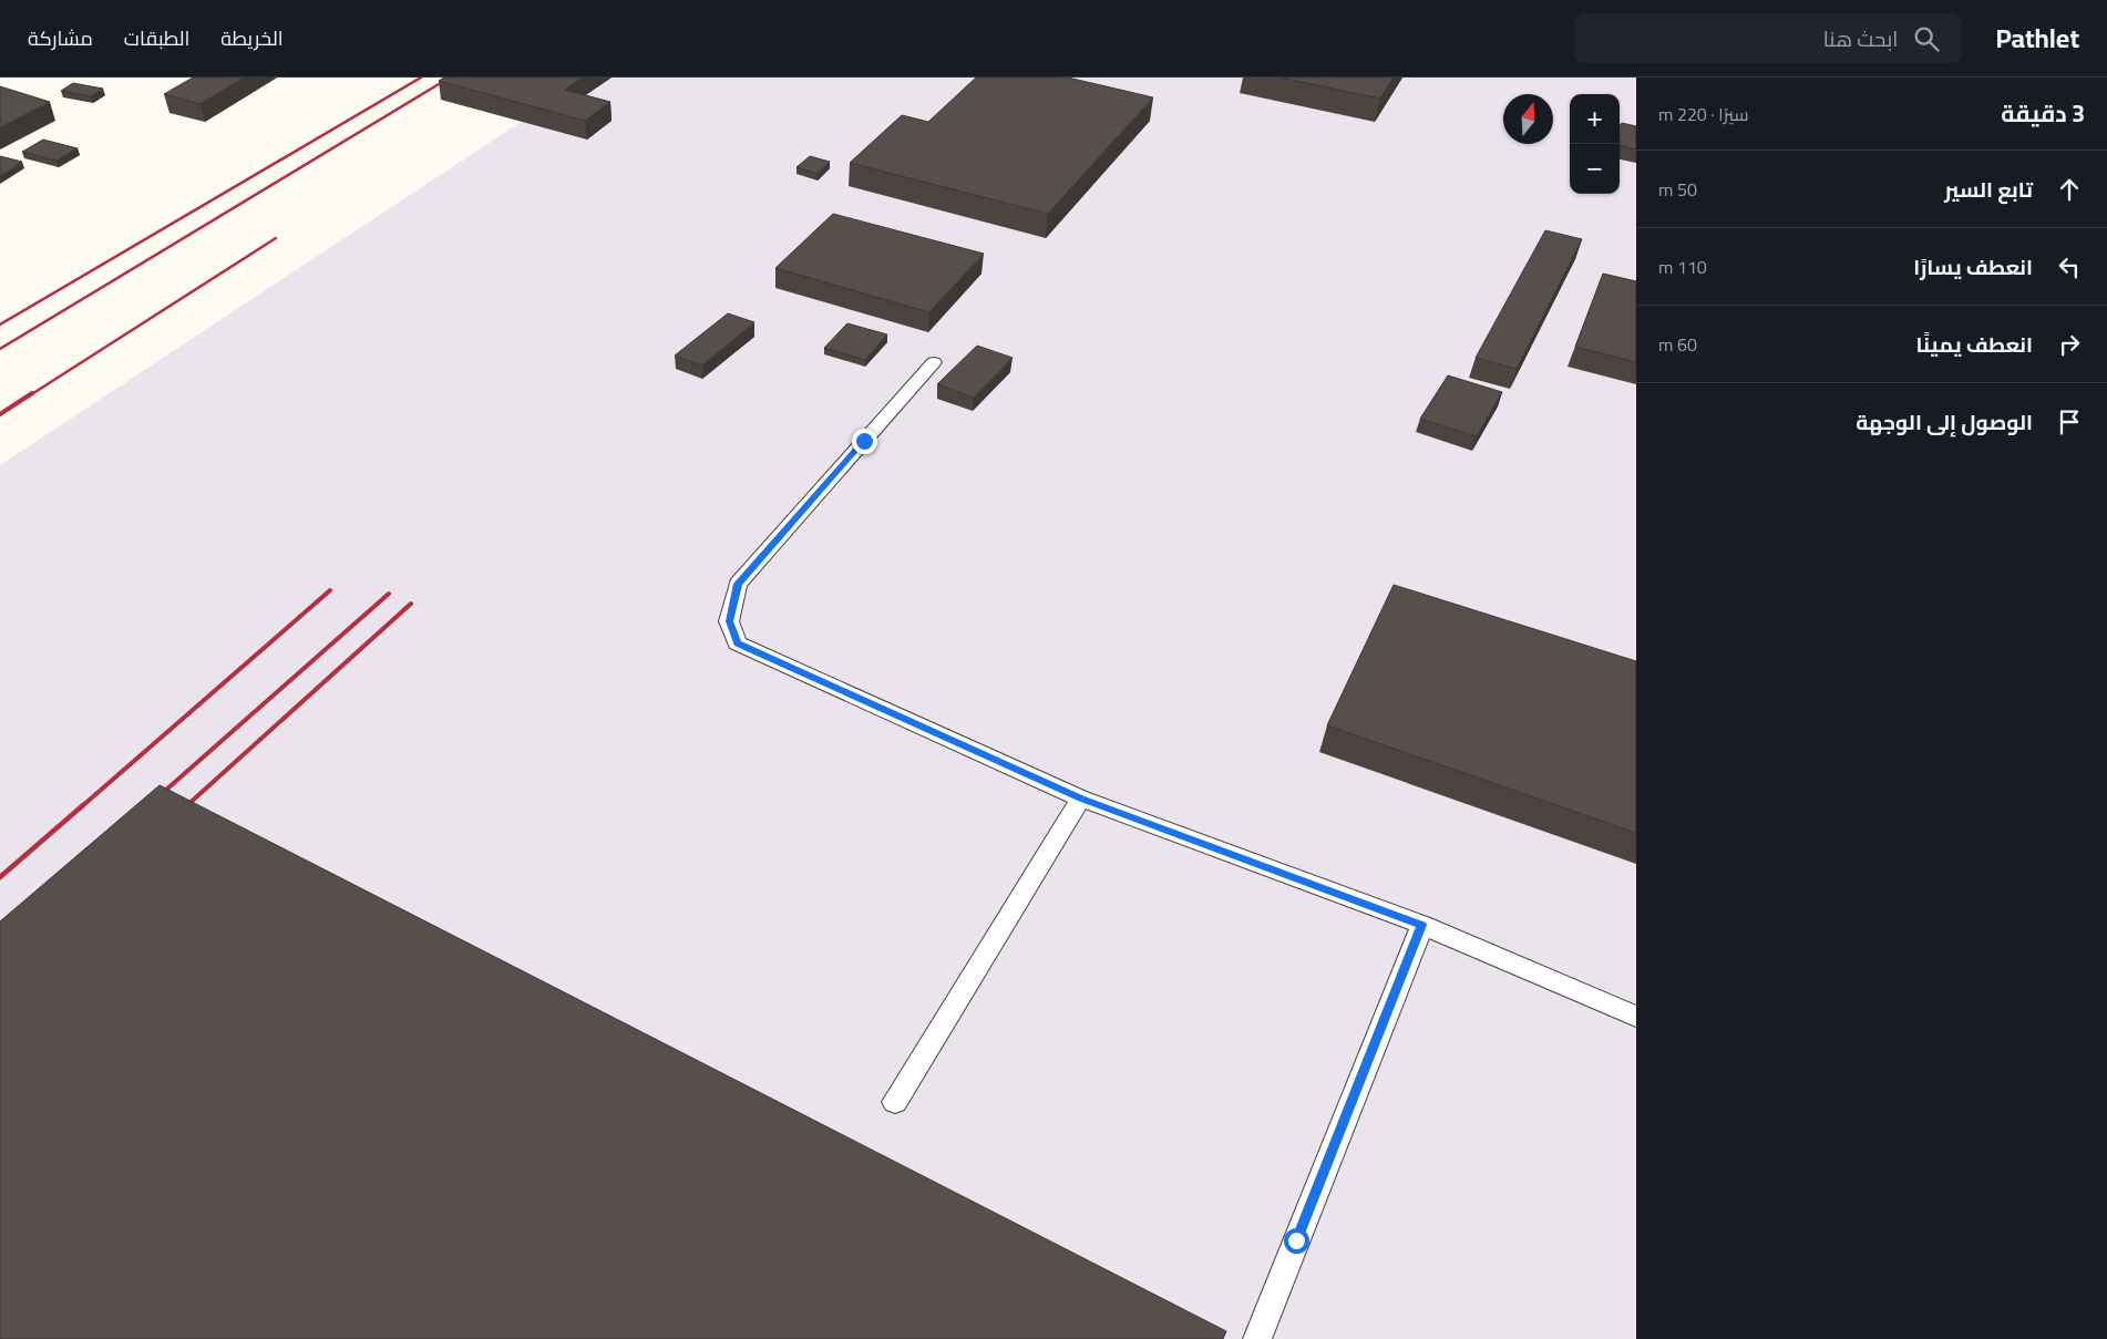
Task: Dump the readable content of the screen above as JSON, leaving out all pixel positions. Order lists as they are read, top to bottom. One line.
{"north":"top","page":{"header":"Pathlet","search":"ابحث هنا","nav":["الخريطة","الطبقات","مشاركة"],"heading":["3 دقيقة","سيرًا · 220 m"],"map_buttons":["+","−"],"list":[["تابع السير","50 m"],["انعطف يسارًا","110 m"],["انعطف يمينًا","60 m"],"الوصول إلى الوجهة"]}}
